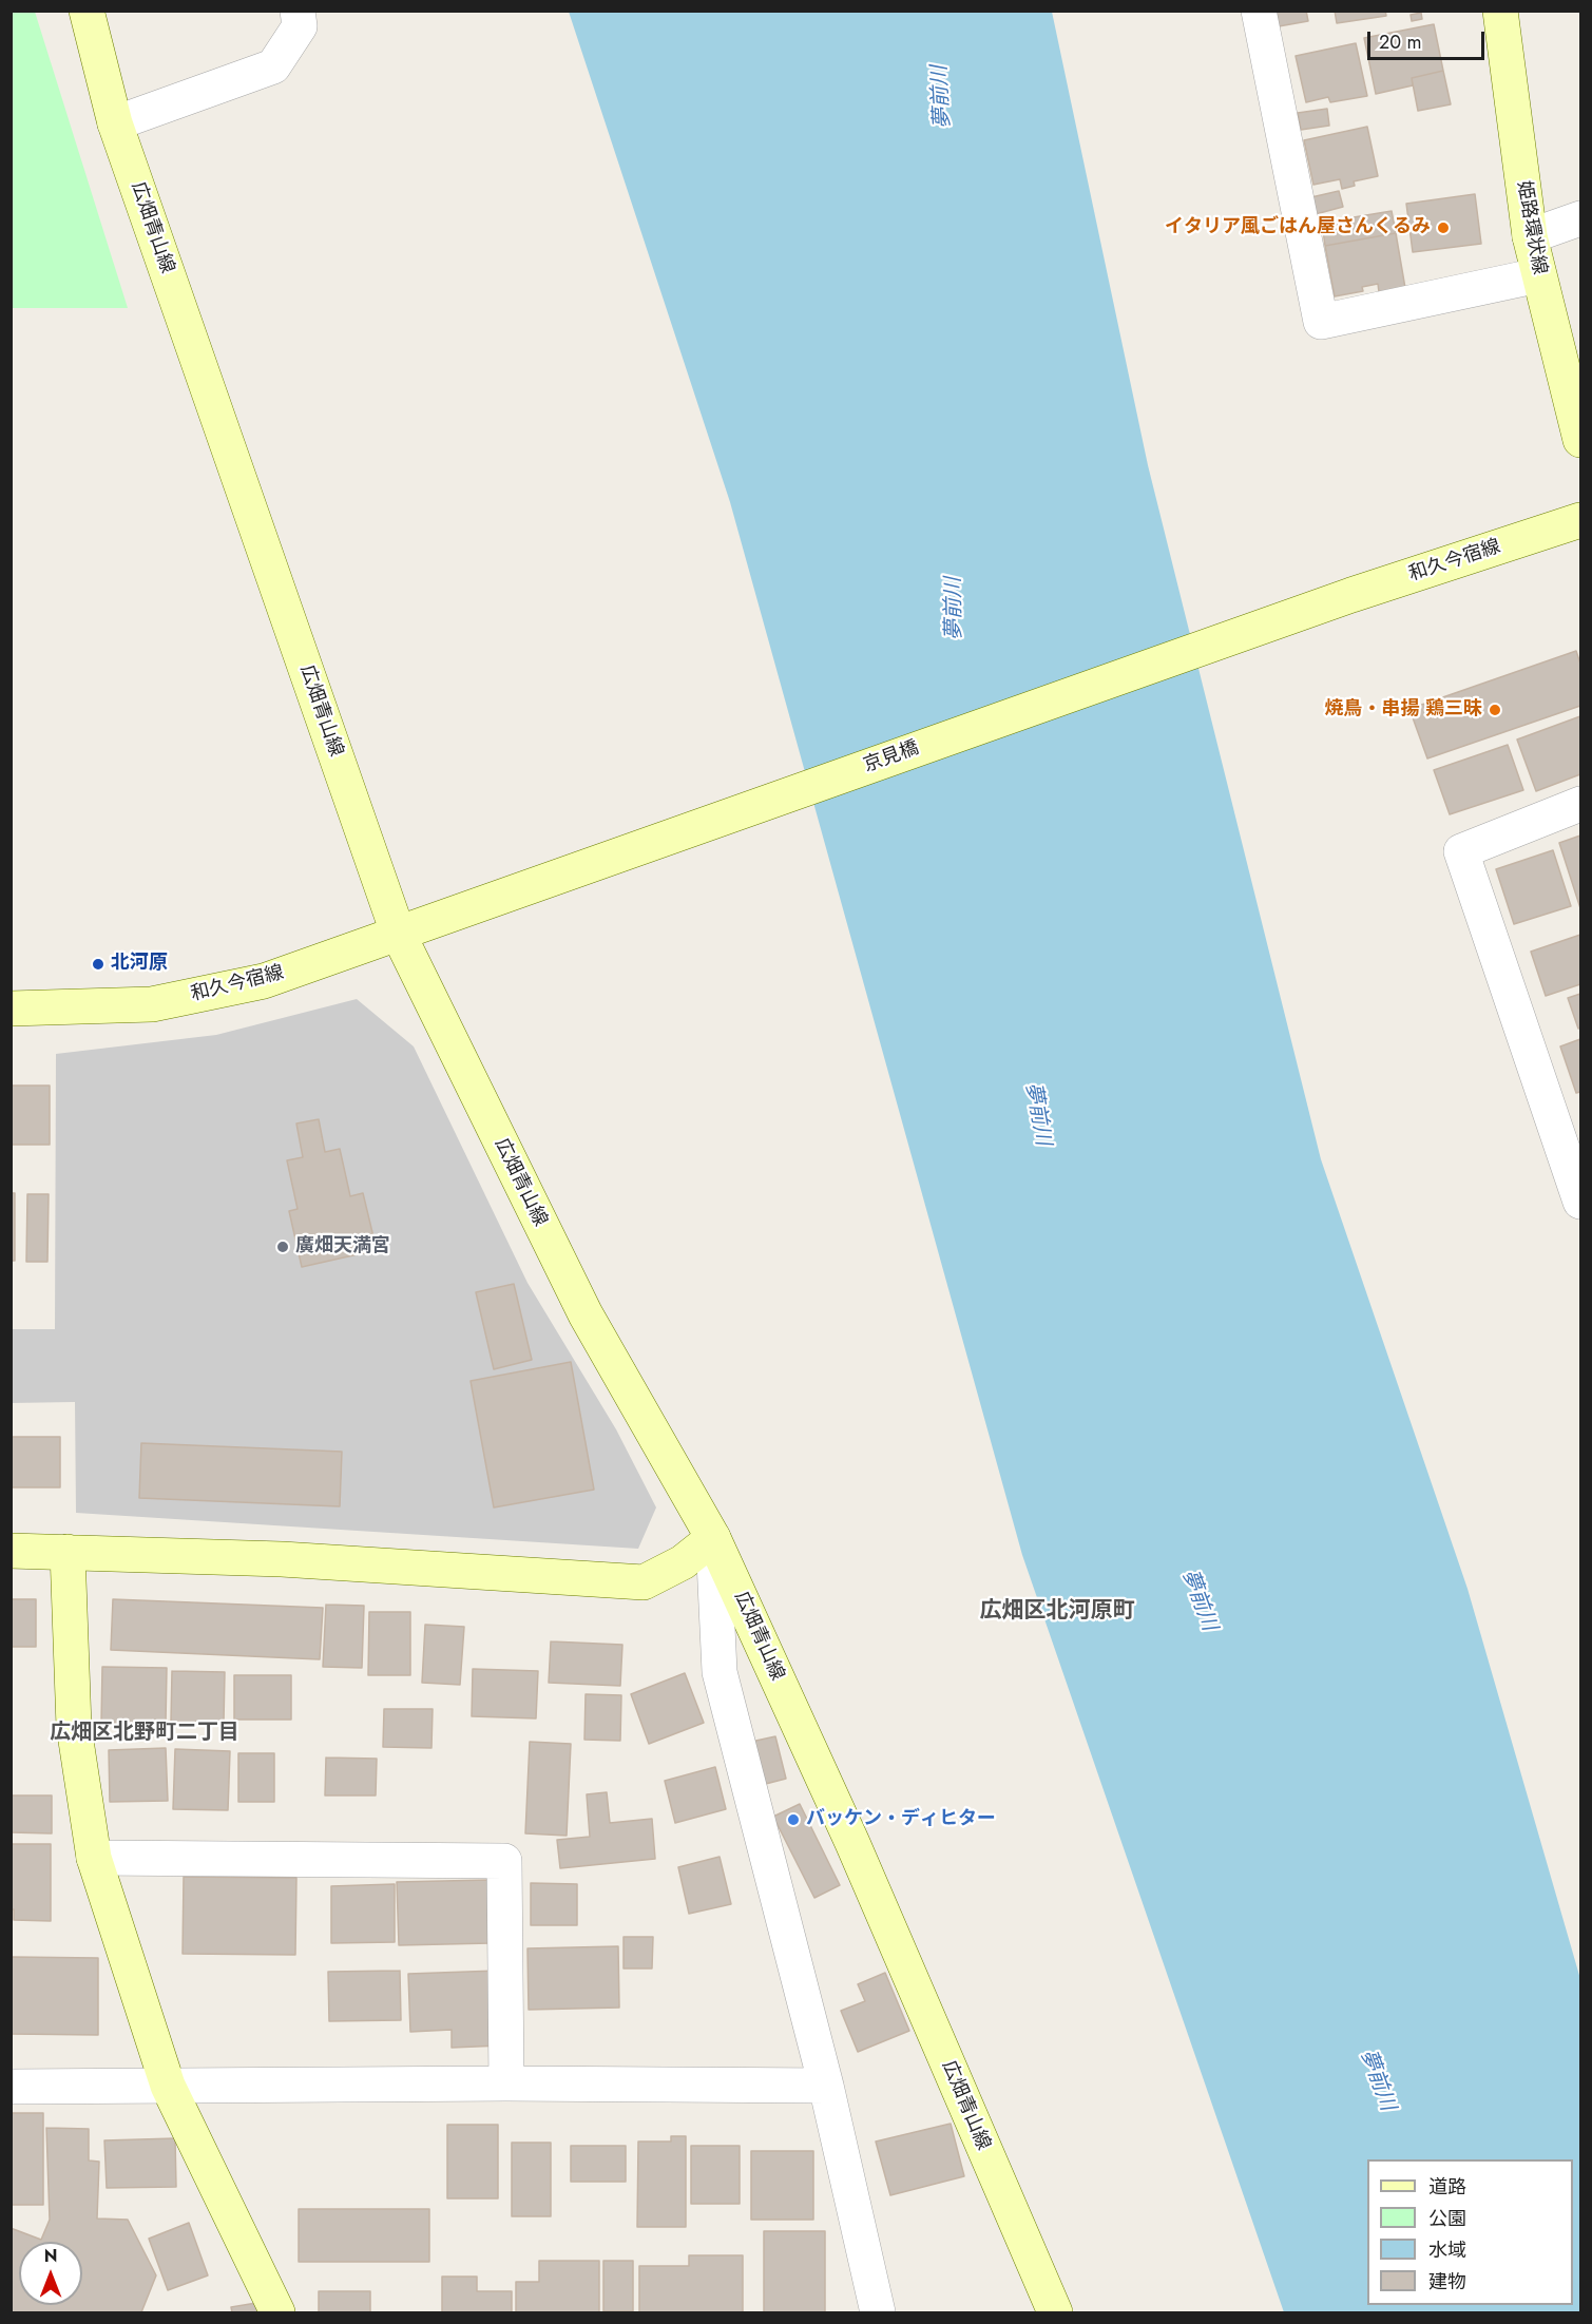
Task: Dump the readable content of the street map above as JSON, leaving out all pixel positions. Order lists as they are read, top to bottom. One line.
{"streets":{"main road":["広畑青山線","姫路環状線","和久今宿線","京見橋"]},"crossings":[["広畑青山線","和久今宿線"],["和久今宿線","京見橋"]],"districts":["広畑区北河原町","広畑区北野町二丁目"],"water":["夢前川"],"places":["イタリア風ごはん屋さんくるみ","焼鳥・串揚 鶏三昧","北河原","廣畑天満宮","バッケン・ディヒター"],"legend":["道路","公園","水域","建物"],"scale_bar":"20 m","north":"top"}
